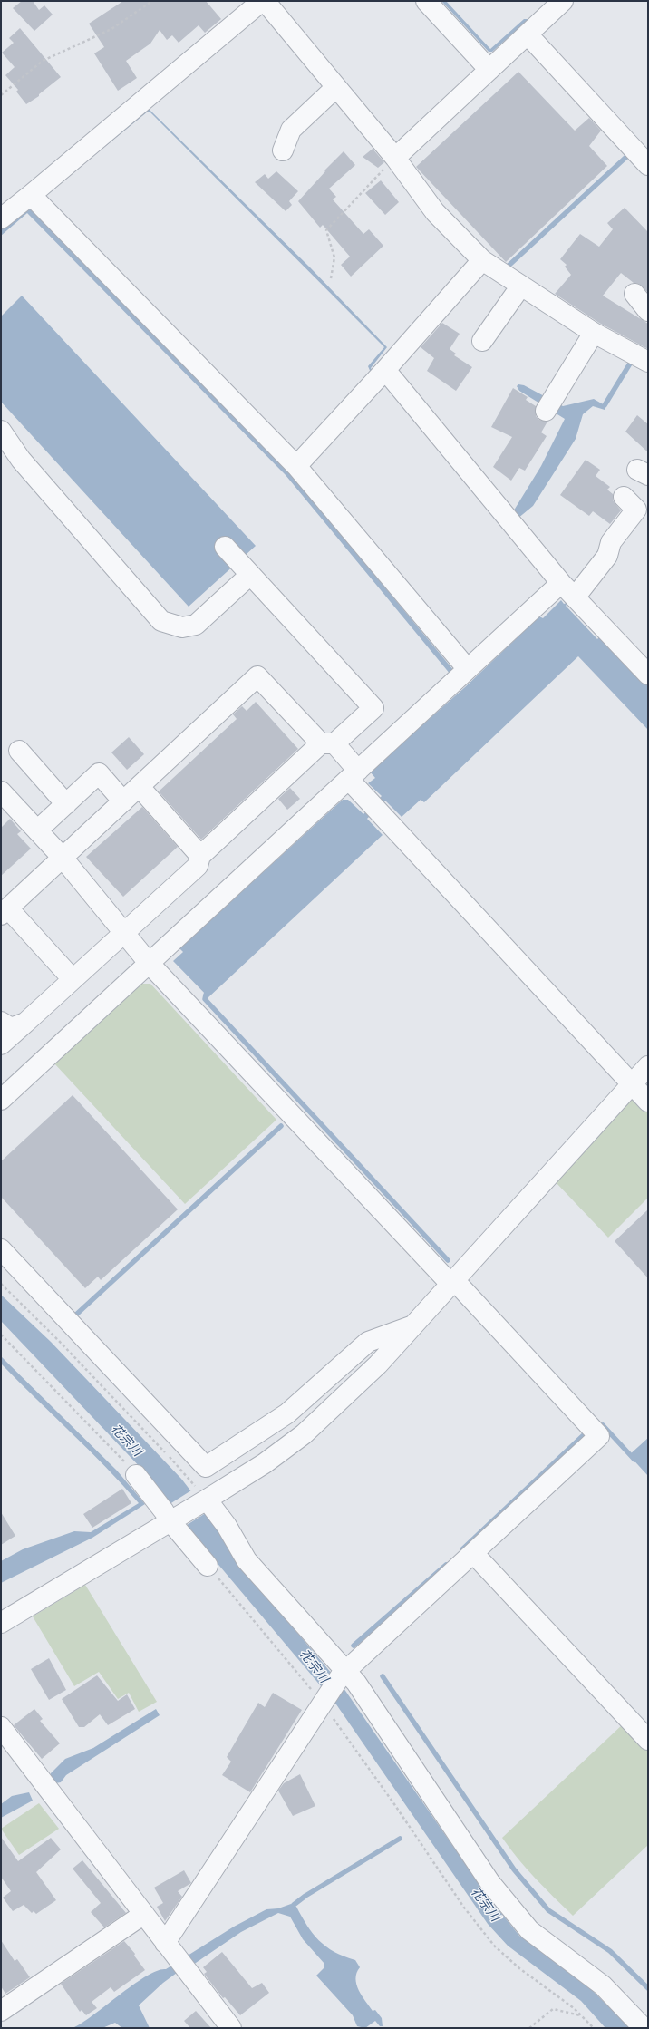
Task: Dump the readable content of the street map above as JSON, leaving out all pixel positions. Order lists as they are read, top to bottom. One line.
{"water":["花宗川"]}
